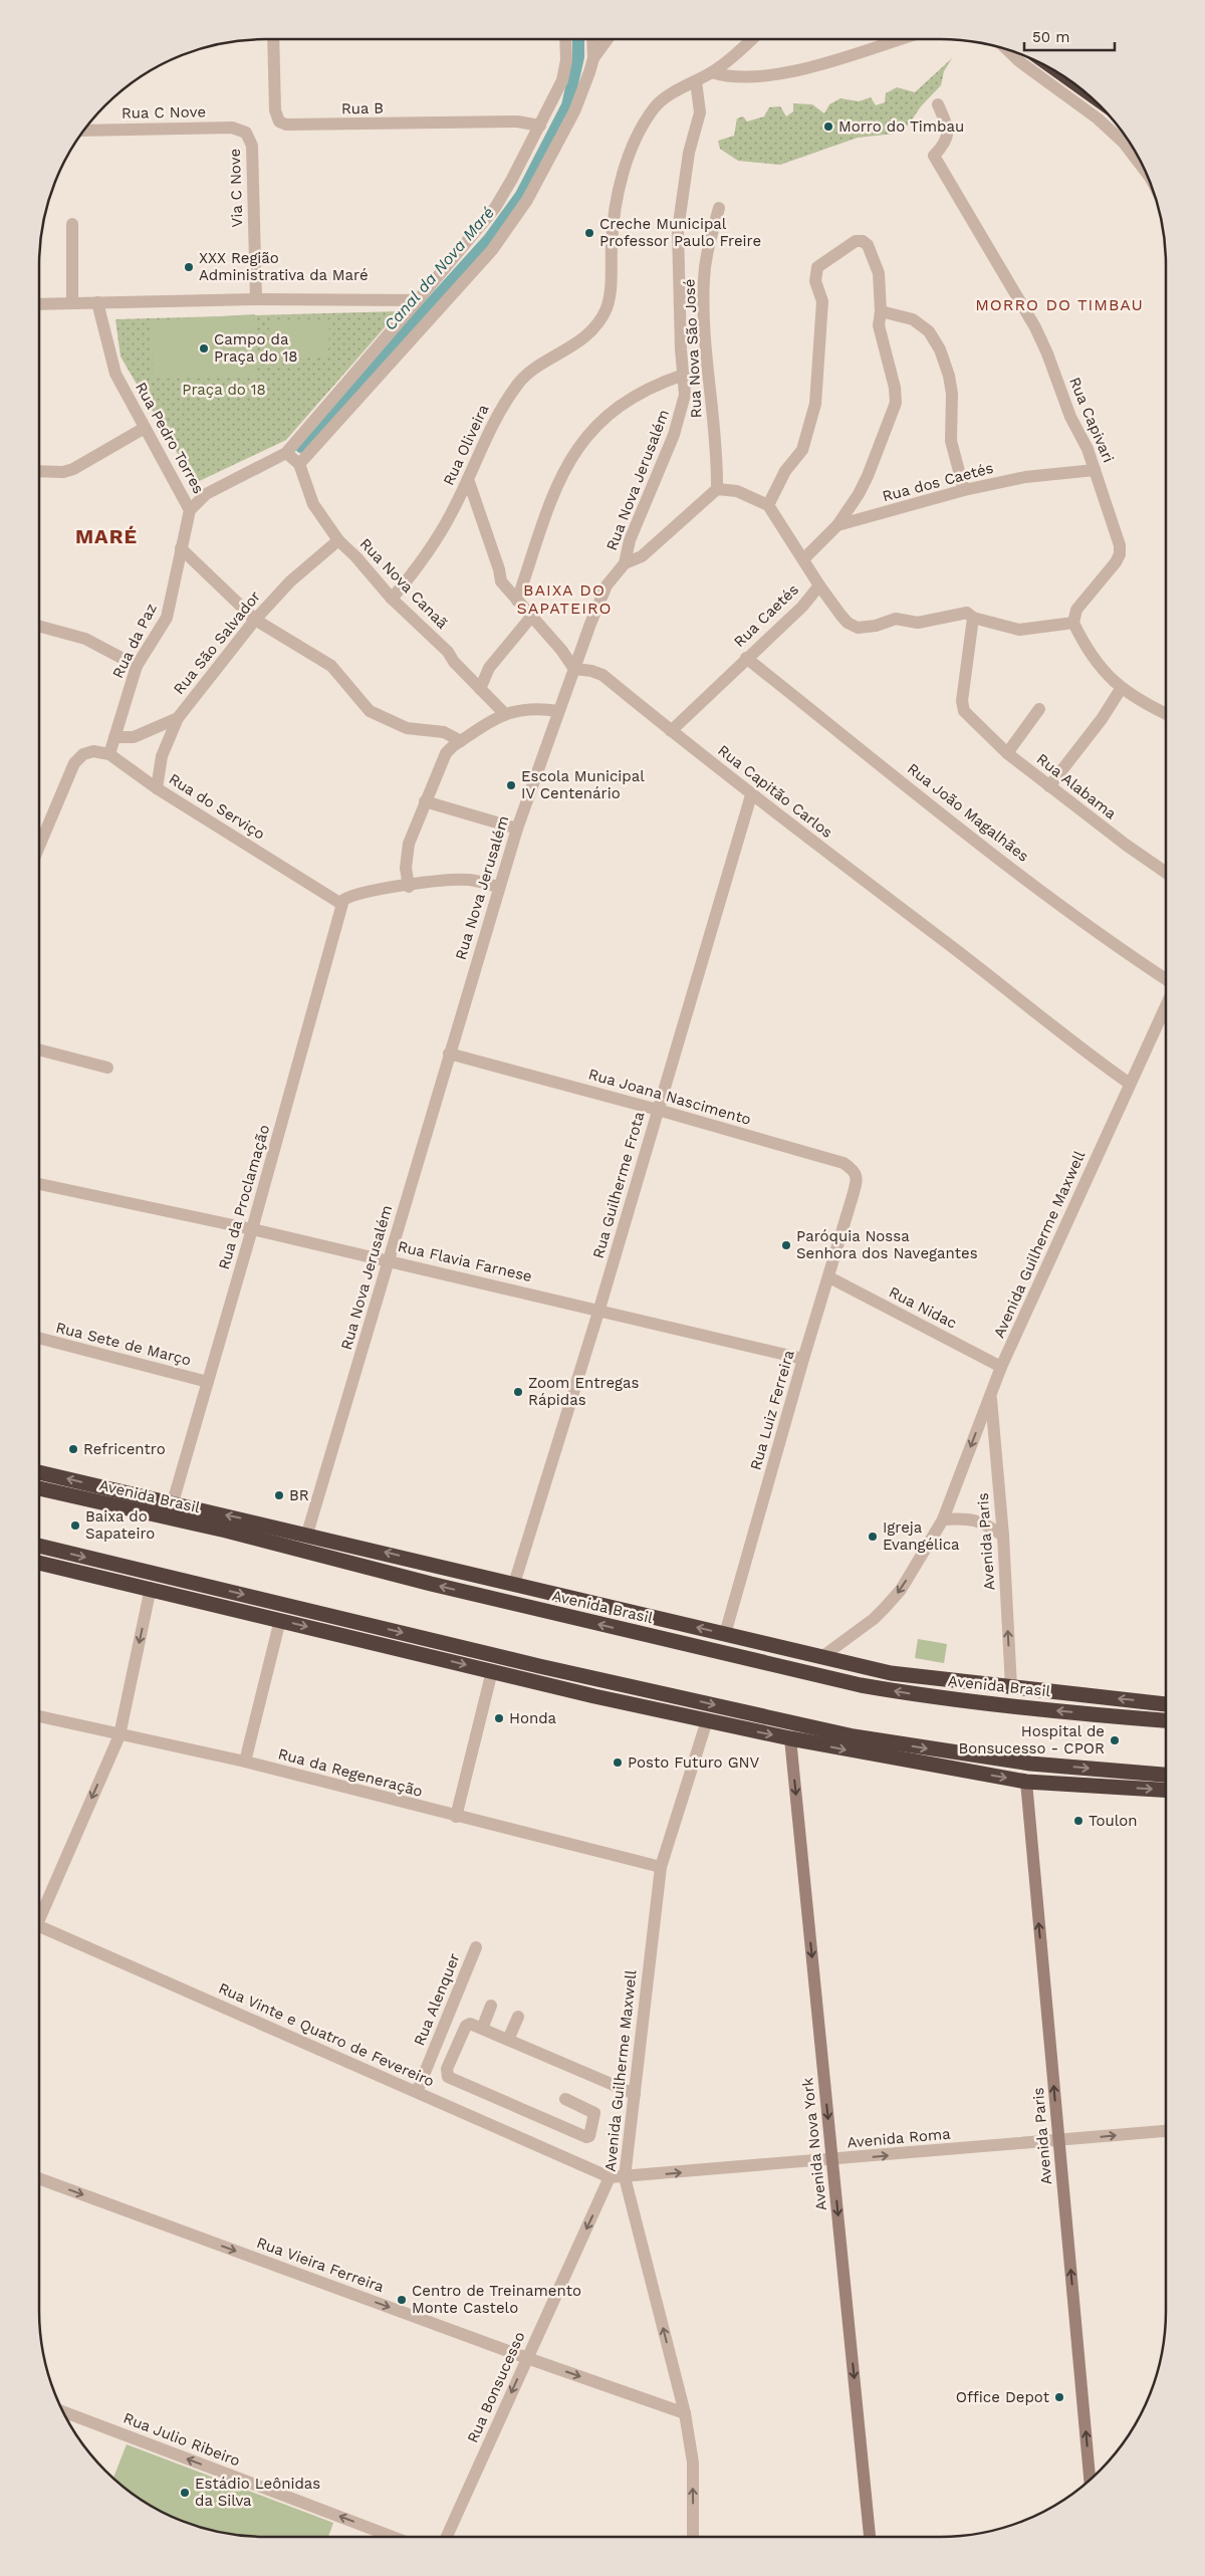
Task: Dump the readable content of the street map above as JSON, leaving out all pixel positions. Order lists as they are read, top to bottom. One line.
{"streets":{"highway":["Avenida Brasil"],"main road":["Avenida Paris","Avenida Nova York"],"street":["Rua B","Rua C Nove","Via C Nove","Rua Nova São José","Rua Capivari","Rua Pedro Torres","Rua Oliveira","Rua Nova Jerusalém","Rua dos Caetés","Rua Nova Canaã","Rua Caetés","Rua da Paz","Rua São Salvador","Rua Alabama","Rua Capitão Carlos","Rua do Serviço","Rua João Magalhães","Rua Joana Nascimento","Rua Guilherme Frota","Rua da Proclamação","Avenida Guilherme Maxwell","Rua Flavia Farnese","Rua Nidac","Rua Sete de Março","Rua Luiz Ferreira","Rua da Regeneração","Rua Alenquer","Rua Vinte e Quatro de Fevereiro","Avenida Roma","Rua Vieira Ferreira","Rua Bonsucesso","Rua Julio Ribeiro"]},"crossings":[["Rua C Nove","Via C Nove"],["Rua Capivari","Rua dos Caetés"],["Rua Pedro Torres","Rua da Paz"],["Rua Oliveira","Rua Nova Jerusalém"],["Rua Oliveira","Rua Nova Canaã"],["Rua Nova Jerusalém","Rua Capitão Carlos"],["Rua Nova Jerusalém","Rua Joana Nascimento"],["Rua Nova Jerusalém","Rua Flavia Farnese"],["Rua Nova Jerusalém","Avenida Brasil"],["Rua dos Caetés","Rua Caetés"],["Rua Nova Canaã","Rua São Salvador"],["Rua Caetés","Rua Capitão Carlos"],["Rua Caetés","Rua João Magalhães"],["Rua da Paz","Rua do Serviço"],["Rua São Salvador","Rua do Serviço"],["Rua Capitão Carlos","Rua Guilherme Frota"],["Rua Capitão Carlos","Avenida Guilherme Maxwell"],["Rua do Serviço","Rua da Proclamação"],["Rua Joana Nascimento","Rua Guilherme Frota"],["Rua Joana Nascimento","Rua Luiz Ferreira"],["Rua Guilherme Frota","Rua Flavia Farnese"],["Rua Guilherme Frota","Avenida Brasil"],["Rua da Proclamação","Rua Flavia Farnese"],["Rua da Proclamação","Rua Sete de Março"],["Rua da Proclamação","Avenida Brasil"],["Avenida Guilherme Maxwell","Rua Nidac"],["Avenida Guilherme Maxwell","Avenida Brasil"],["Avenida Guilherme Maxwell","Avenida Paris"],["Avenida Guilherme Maxwell","Rua da Regeneração"],["Avenida Guilherme Maxwell","Avenida Roma"],["Avenida Guilherme Maxwell","Rua Vieira Ferreira"],["Rua Flavia Farnese","Rua Luiz Ferreira"],["Rua Nidac","Rua Luiz Ferreira"],["Rua Luiz Ferreira","Avenida Brasil"],["Avenida Brasil","Avenida Paris"],["Avenida Paris","Avenida Roma"],["Rua Alenquer","Rua Vinte e Quatro de Fevereiro"],["Rua Vinte e Quatro de Fevereiro","Rua Bonsucesso"],["Avenida Roma","Avenida Nova York"],["Rua Vieira Ferreira","Rua Bonsucesso"]],"one_way":["Avenida Paris","Avenida Roma","Avenida Nova York","Rua Vieira Ferreira","Rua Bonsucesso","Rua Julio Ribeiro"],"districts":["MORRO DO TIMBAU","MARÉ","BAIXA DO SAPATEIRO"],"water":["Canal da Nova Maré"],"parks":["Praça do 18"],"places":["Morro do Timbau","Creche Municipal Professor Paulo Freire","XXX Região Administrativa da Maré","Campo da Praça do 18","Escola Municipal IV Centenário","Paróquia Nossa Senhora dos Navegantes","Zoom Entregas Rápidas","Refricentro","BR","Baixa do Sapateiro","Igreja Evangélica","Honda","Hospital de Bonsucesso - CPOR","Posto Futuro GNV","Toulon","Centro de Treinamento Monte Castelo","Office Depot","Estádio Leônidas da Silva"],"scale_bar":"50 m"}
